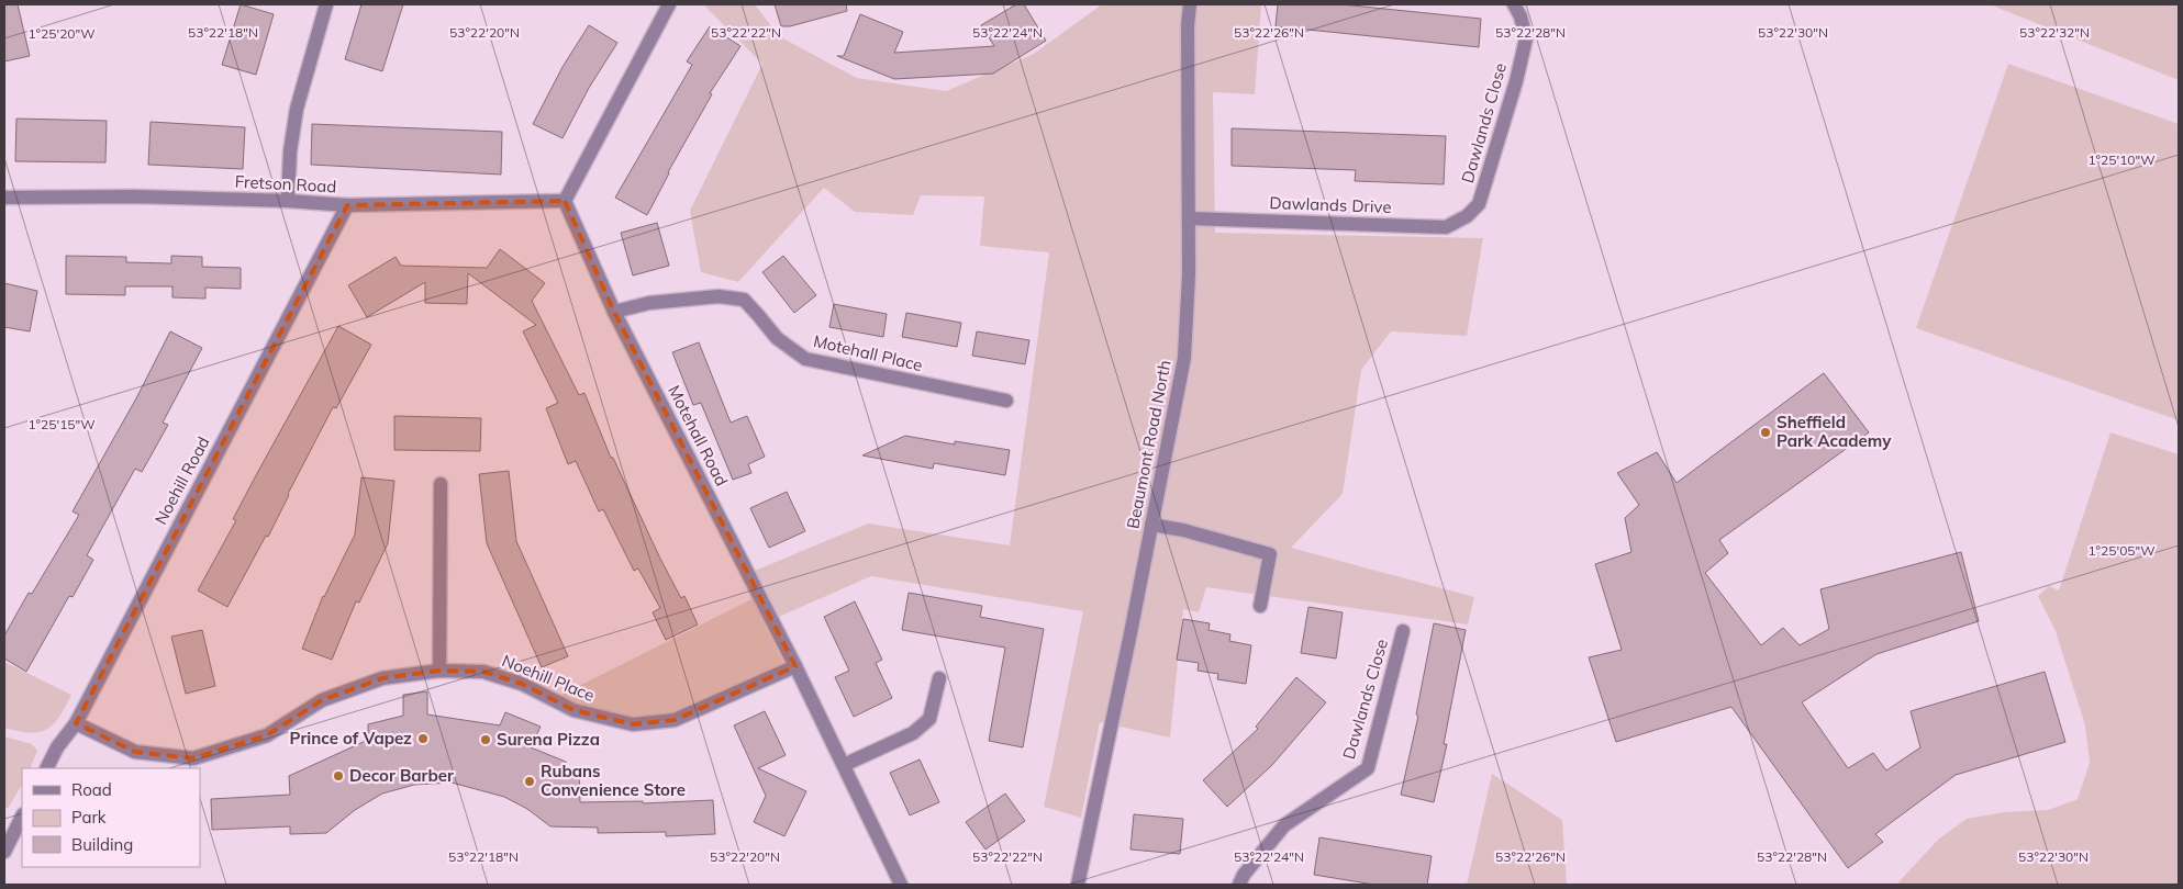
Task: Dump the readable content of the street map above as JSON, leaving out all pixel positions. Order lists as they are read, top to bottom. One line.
{"streets":{"street":["Dawlands Close","Fretson Road","Dawlands Drive","Motehall Place","Motehall Road","Beaumont Road North","Noehill Road","Noehill Place"]},"crossings":[["Dawlands Close","Dawlands Drive"],["Fretson Road","Motehall Road"],["Fretson Road","Noehill Road"],["Dawlands Drive","Beaumont Road North"],["Motehall Place","Motehall Road"],["Motehall Road","Noehill Place"],["Noehill Road","Noehill Place"]],"places":["Sheffield Park Academy","Prince of Vapez","Surena Pizza","Decor Barber","Rubans Convenience Store"],"legend":["Road","Park","Building"],"coordinates":["53°22'18\"N","53°22'20\"N","53°22'22\"N","53°22'24\"N","53°22'26\"N","53°22'28\"N","53°22'30\"N","53°22'32\"N","1°25'20\"W","1°25'10\"W","1°25'15\"W","1°25'05\"W"]}
